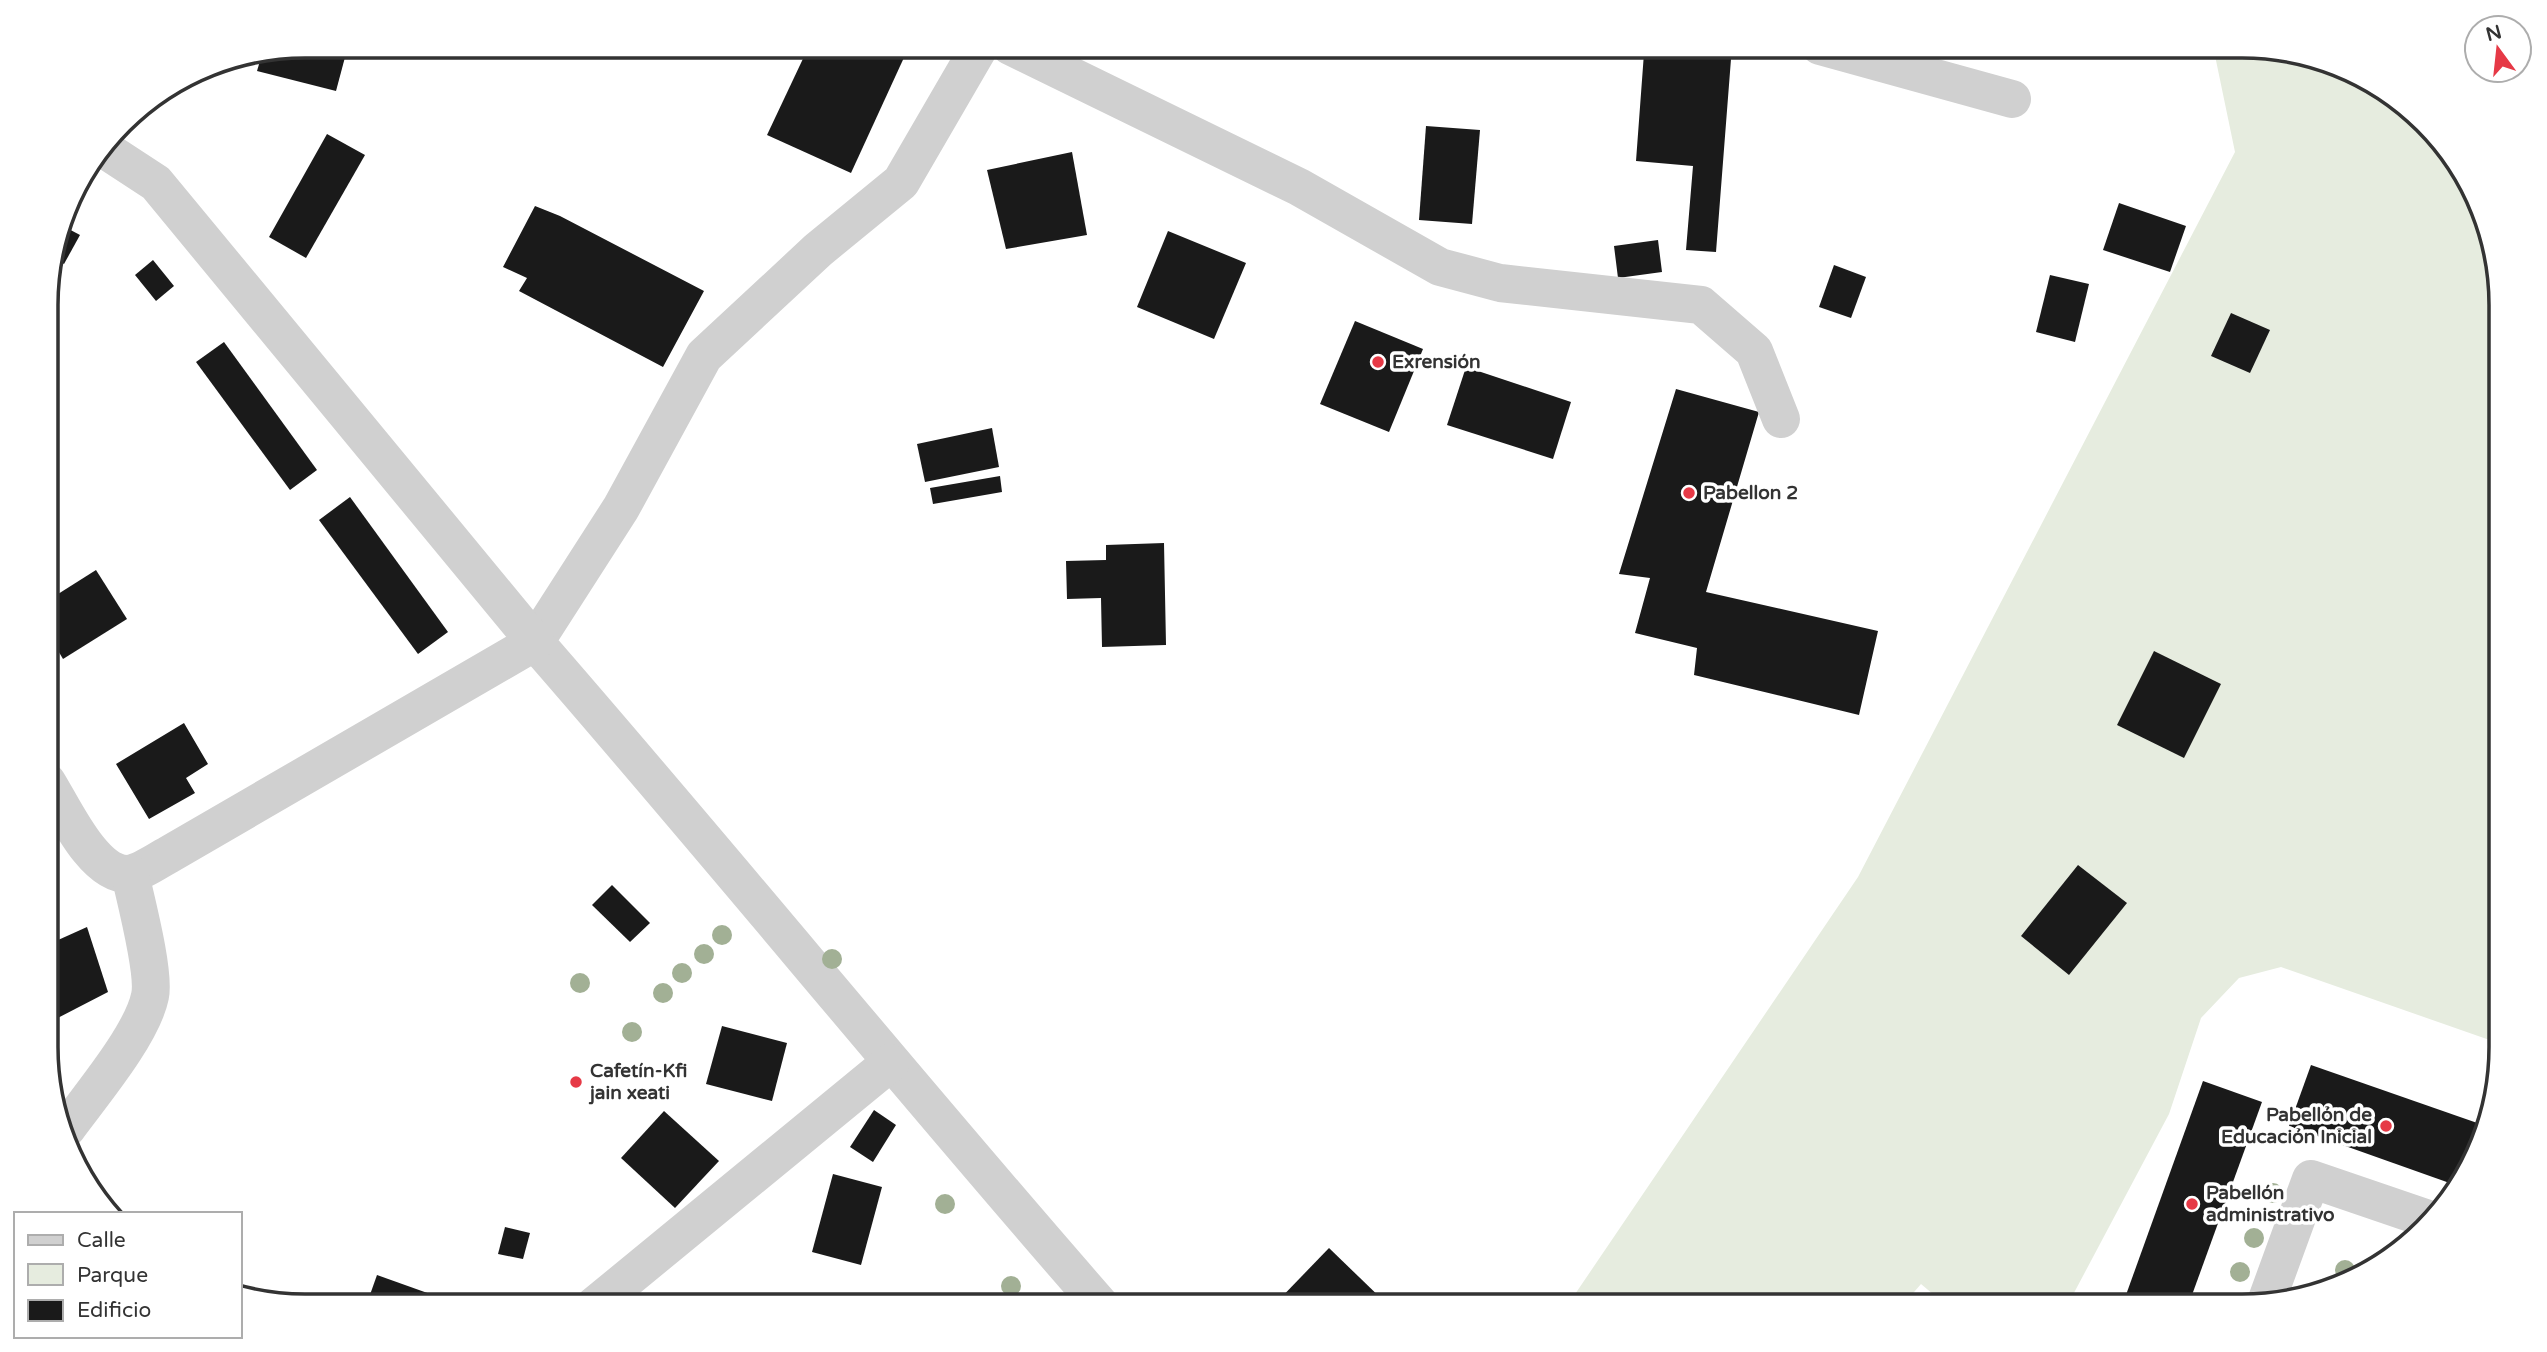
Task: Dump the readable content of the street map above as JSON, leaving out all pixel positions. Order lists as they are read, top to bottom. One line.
{"places":["Exrensión","Pabellon 2","Cafetín-Kfi jain xeati","Pabellón de Educación Inicial","Pabellón administrativo"],"legend":["Calle","Parque","Edificio"],"north":"top"}
